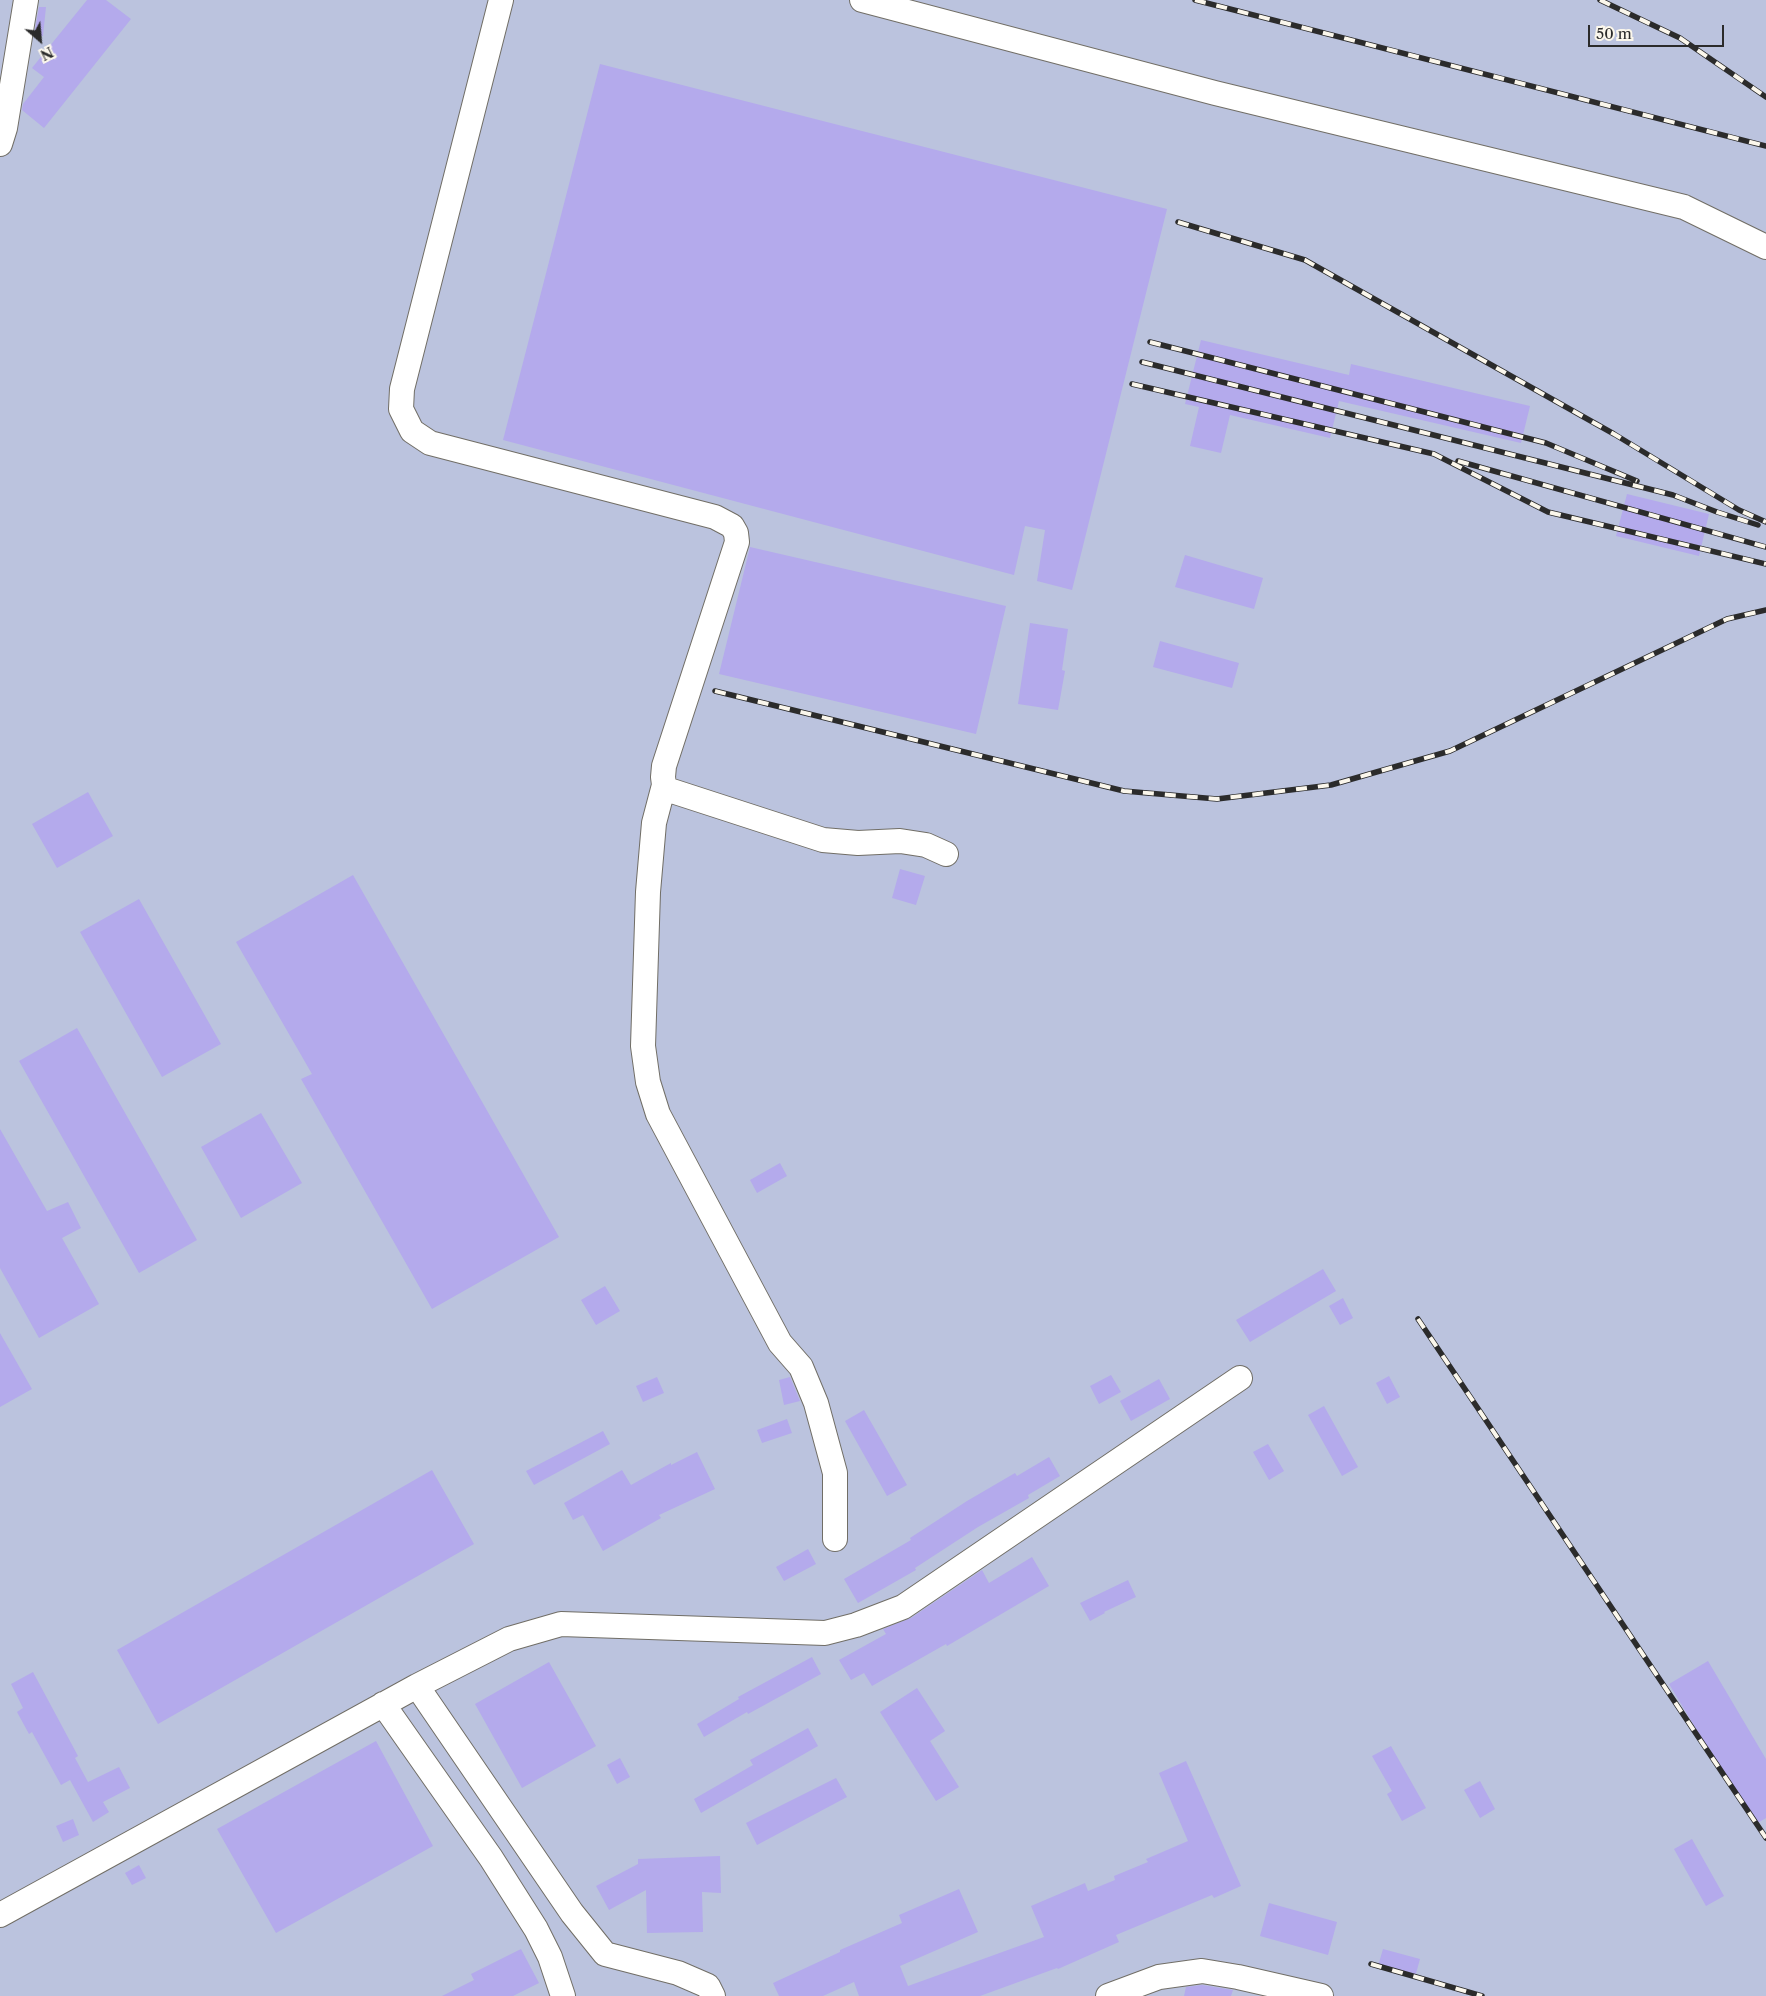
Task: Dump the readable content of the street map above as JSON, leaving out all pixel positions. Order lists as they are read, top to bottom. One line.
{"scale_bar":"50 m","north":"bottom right"}
